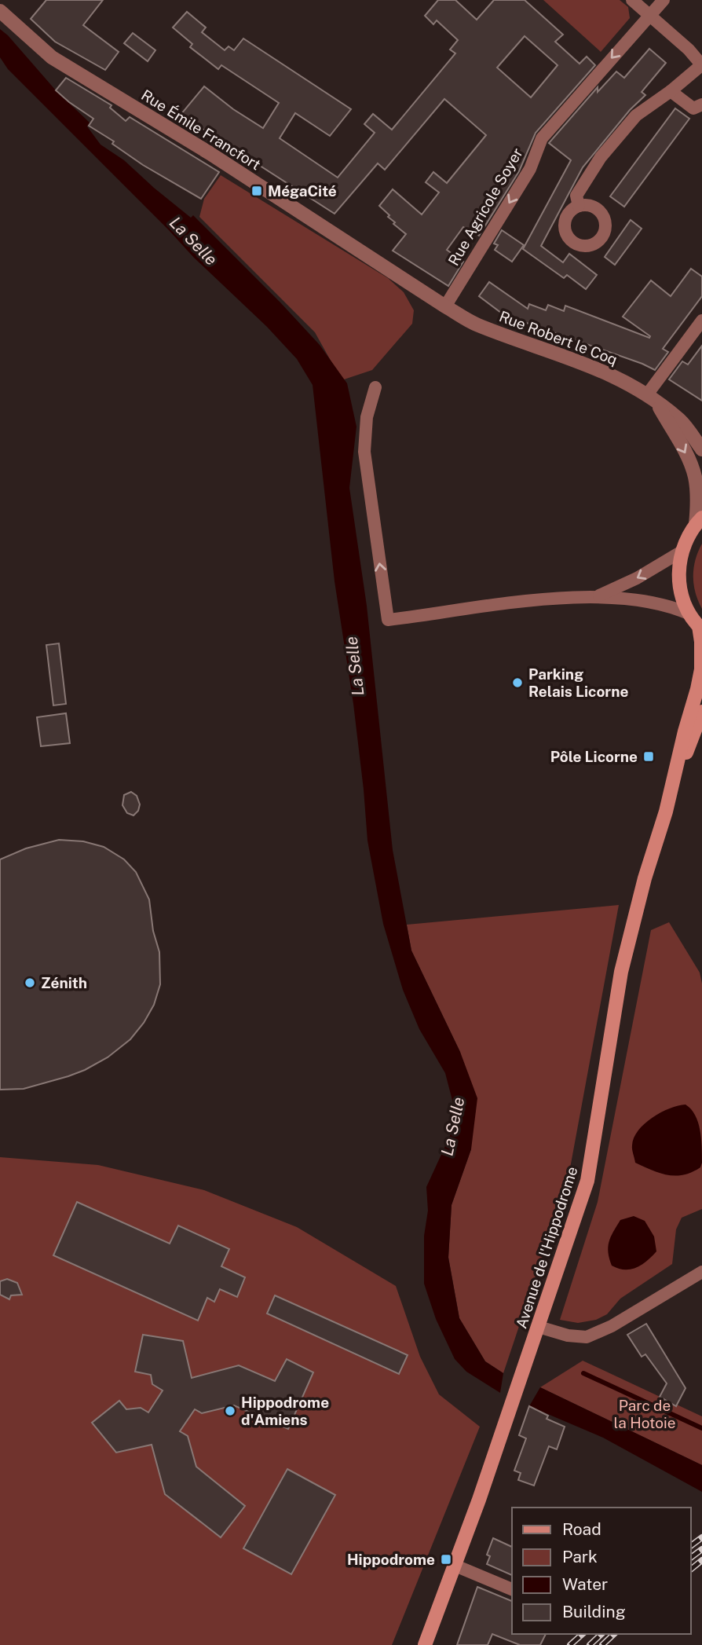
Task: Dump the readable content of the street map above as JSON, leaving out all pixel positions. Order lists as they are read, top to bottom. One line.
{"streets":{"main road":["Avenue de l'Hippodrome"],"street":["Rue Émile Francfort","Rue Agricole Soyer","Rue Robert le Coq"]},"crossings":[["Rue Émile Francfort","Rue Agricole Soyer"],["Rue Émile Francfort","Rue Robert le Coq"],["Rue Agricole Soyer","Rue Robert le Coq"]],"water":["La Selle"],"parks":["Parc de la Hotoie"],"places":{"transit":["MégaCité","Pôle Licorne","Hippodrome"],"other":["Parking Relais Licorne","Zénith","Hippodrome d'Amiens"]},"legend":["Road","Park","Water","Building"]}
